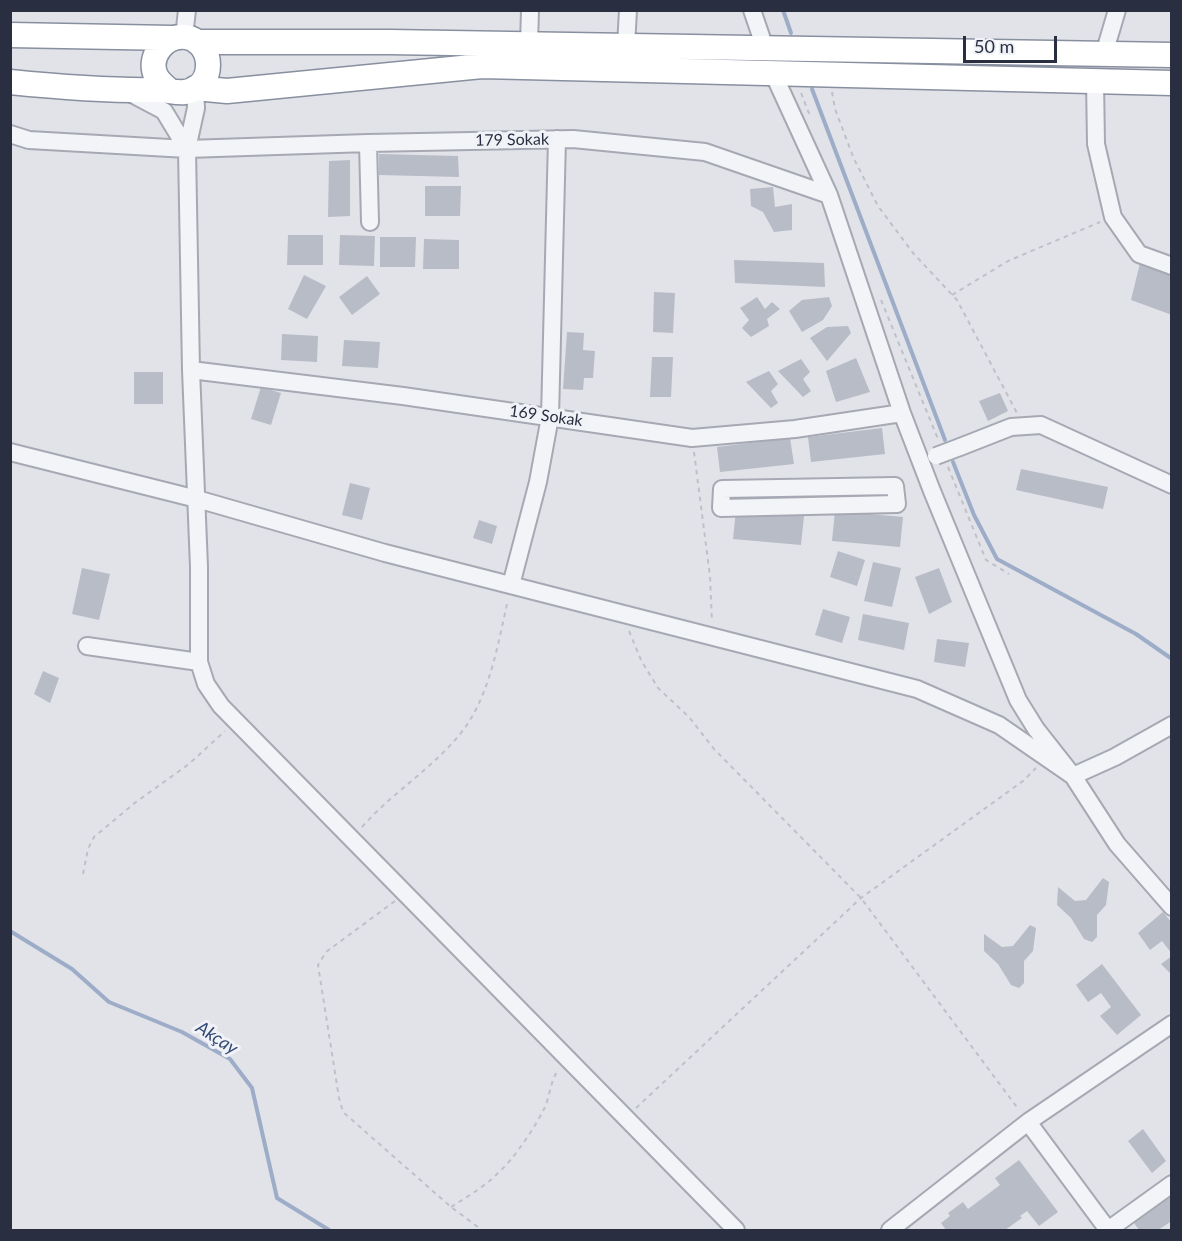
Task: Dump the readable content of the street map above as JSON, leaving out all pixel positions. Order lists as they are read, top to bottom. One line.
{"streets":{"street":["179 Sokak","169 Sokak"]},"water":["Akçay"],"scale_bar":"50 m"}
